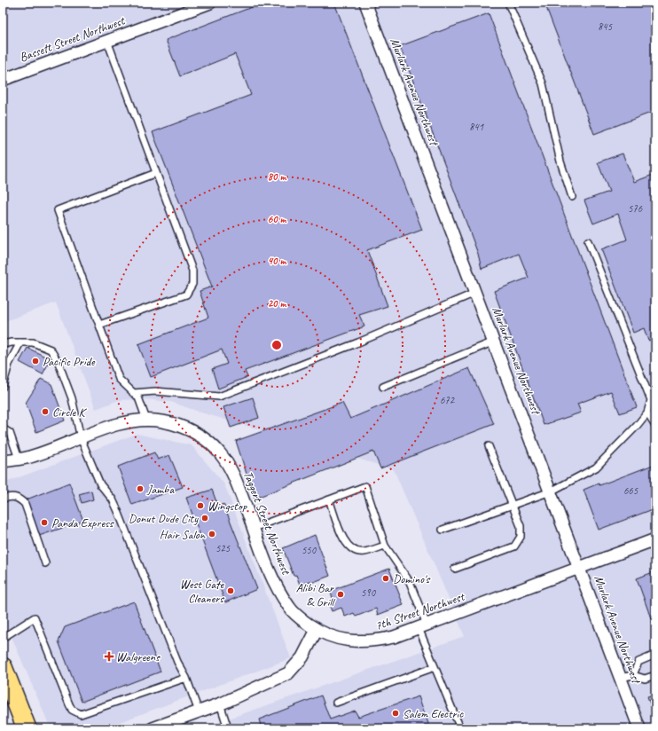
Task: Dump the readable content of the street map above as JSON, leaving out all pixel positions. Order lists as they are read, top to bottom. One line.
{"streets":{"street":["Bassett Street Northwest","Murlark Avenue Northwest","Taggert Street Northwest","7th Street Northwest"]},"crossings":[["Murlark Avenue Northwest","7th Street Northwest"],["Taggert Street Northwest","7th Street Northwest"]],"places":{"other":["Pacific Pride","Circle K","Jamba","Wingstop","Donut Dude City","Panda Express","Hair Salon","Domino's","West Gate Cleaners","Alibi Bar & Grill","Salem Electric"],"health":["Walgreens"]},"house_numbers":["845","841","576","672","665","525","550","590"],"rings":["80 m","60 m","40 m","20 m"]}
